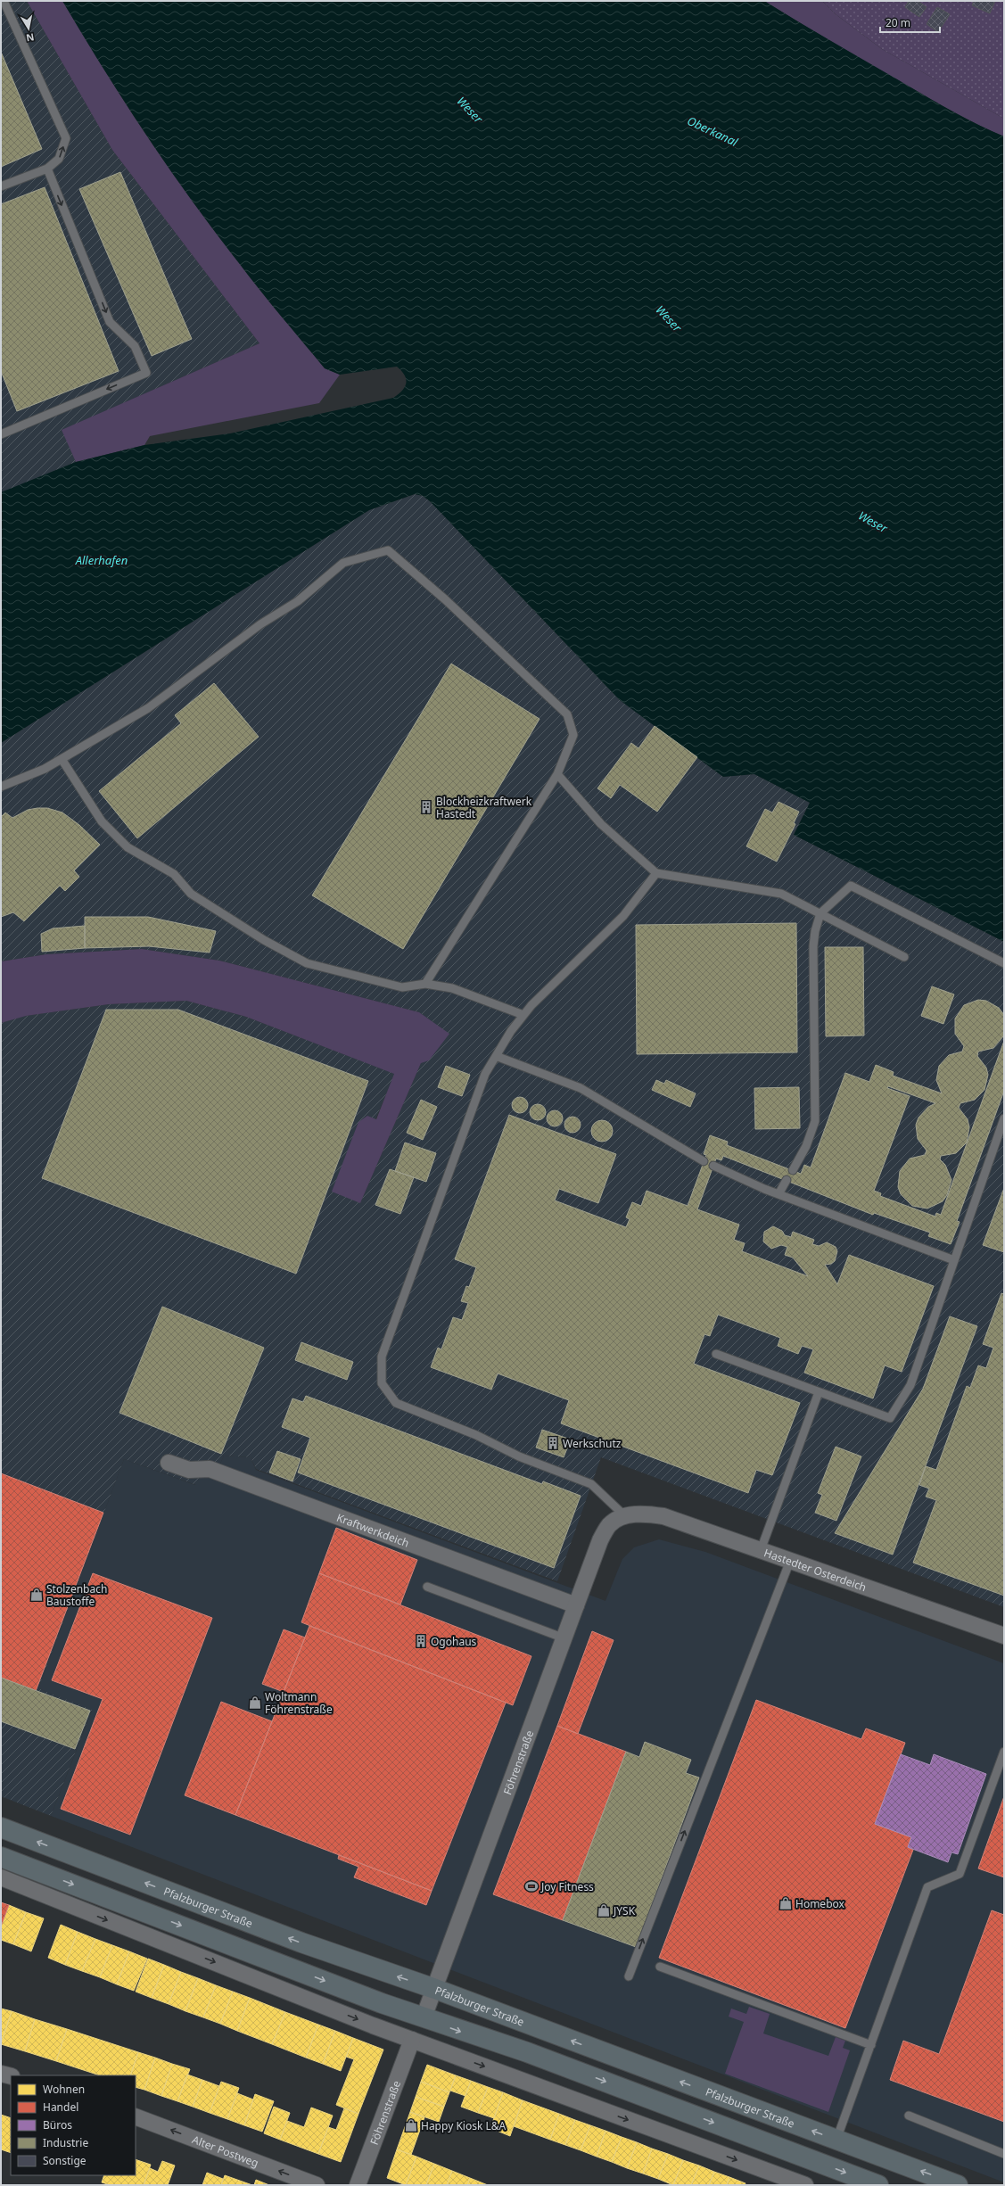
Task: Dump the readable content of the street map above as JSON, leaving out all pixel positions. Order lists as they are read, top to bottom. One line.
{"streets":{"main road":["Pfalzburger Straße"],"street":["Kraftwerkdeich","Hastedter Osterdeich","Föhrenstraße","Alter Postweg"]},"crossings":[["Kraftwerkdeich","Föhrenstraße"],["Hastedter Osterdeich","Föhrenstraße"],["Föhrenstraße","Pfalzburger Straße"]],"one_way":["Alter Postweg"],"water":["Weser","Oberkanal","Allerhafen"],"places":{"building":["Blockheizkraftwerk Hastedt","Werkschutz","Ogohaus"],"shop":["Stolzenbach Baustoffe","Woltmann Föhrenstraße","Homebox","JYSK","Happy Kiosk L&A"],"sports":["Joy Fitness"]},"legend":["Wohnen","Handel","Büros","Industrie","Sonstige"],"scale_bar":"20 m","north":"bottom"}
